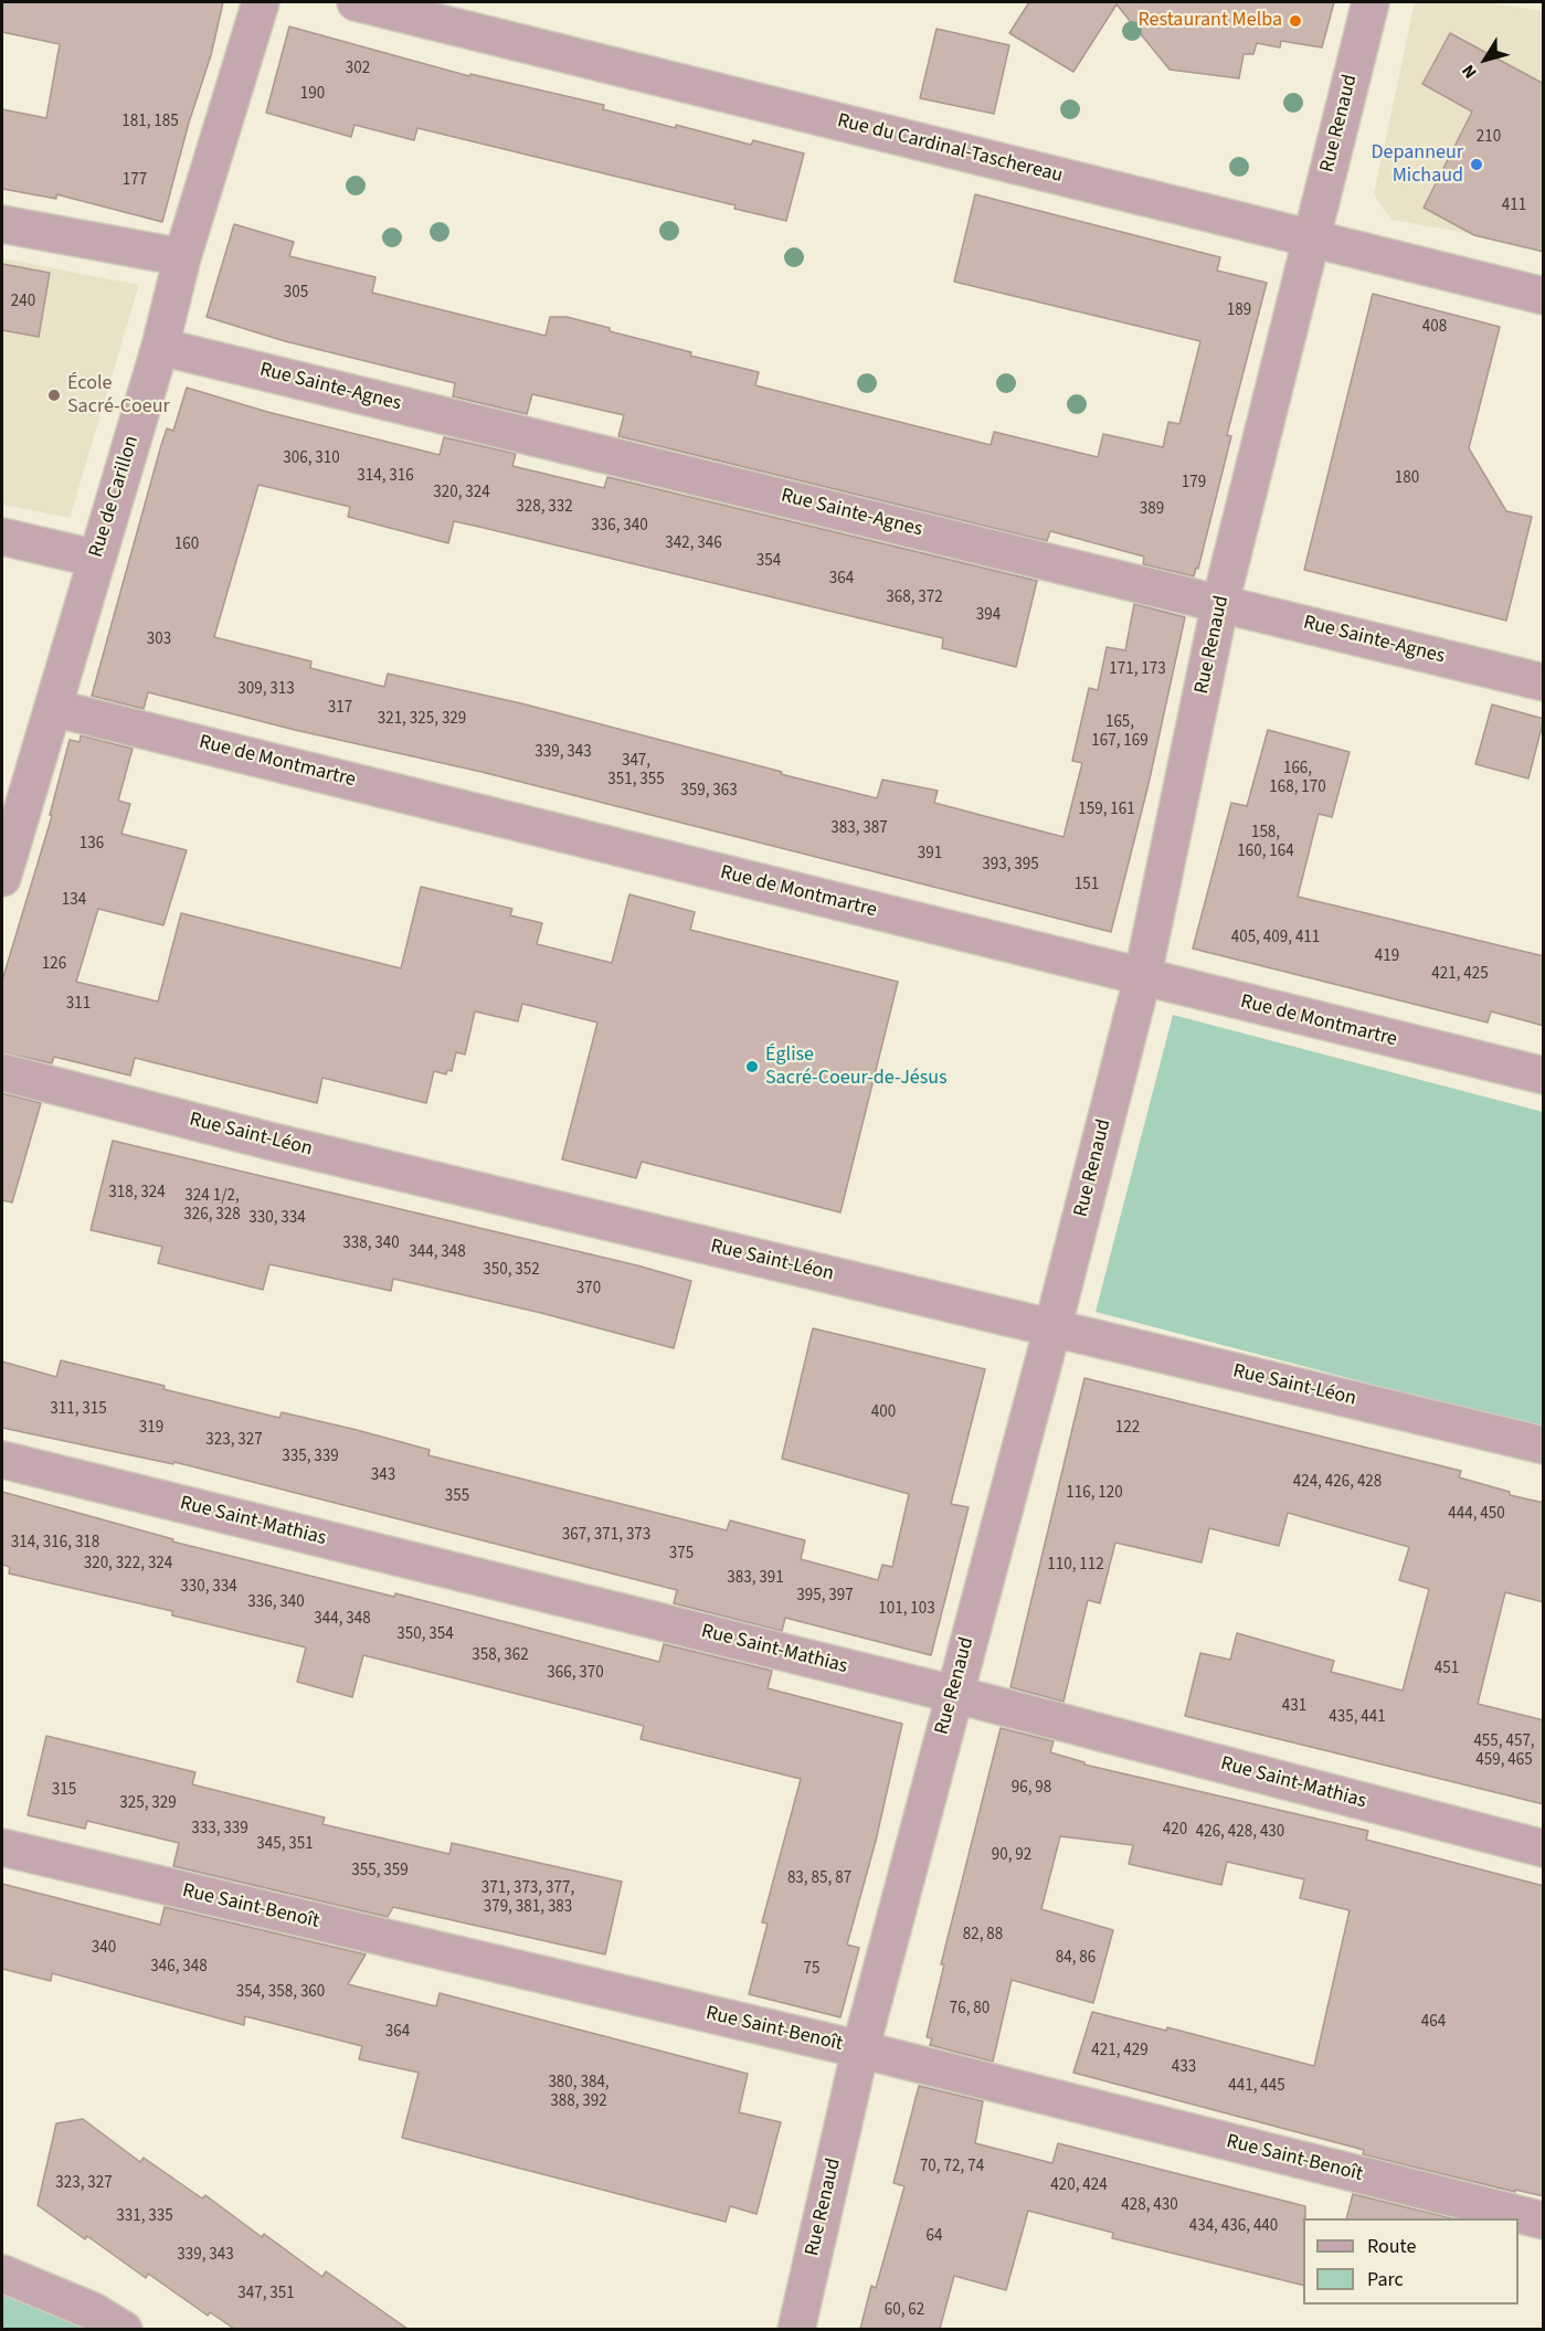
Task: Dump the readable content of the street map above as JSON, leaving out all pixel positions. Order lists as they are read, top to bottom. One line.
{"streets":{"street":["Rue Renaud","Rue du Cardinal-Taschereau","Rue Sainte-Agnes","Rue de Carillon","Rue de Montmartre","Rue Saint-Léon","Rue Saint-Mathias","Rue Saint-Benoît"]},"crossings":[["Rue Renaud","Rue du Cardinal-Taschereau"],["Rue Renaud","Rue Sainte-Agnes"],["Rue Renaud","Rue de Montmartre"],["Rue Renaud","Rue Saint-Léon"],["Rue Renaud","Rue Saint-Mathias"],["Rue Renaud","Rue Saint-Benoît"],["Rue Sainte-Agnes","Rue de Carillon"],["Rue de Carillon","Rue de Montmartre"]],"places":["Restaurant Melba","Depanneur Michaud","École Sacré-Coeur","Église Sacré-Coeur-de-Jésus"],"house_numbers":["302","190","181, 185","210","177","411","305","240","189","408","306, 310","314, 316","180","179","320, 324","328, 332","389","336, 340","342, 346","160","354","364","368, 372","394","303","171, 173","309, 313","317","321, 325, 329","165, 167, 169","339, 343","347, 351, 355","166, 168, 170","359, 363","159, 161","383, 387","158, 160, 164","136","391","393, 395","151","134","405, 409, 411","419","126","421, 425","311","318, 324","324 1/2, 326, 328","330, 334","338, 340","344, 348","350, 352","370","311, 315","400","319","122","323, 327","335, 339","343","424, 426, 428","116, 120","355","444, 450","367, 371, 373","314, 316, 318","375","320, 322, 324","110, 112","383, 391","330, 334","395, 397","336, 340","101, 103","344, 348","350, 354","358, 362","451","366, 370","431","435, 441","455, 457, 459, 465","96, 98","315","325, 329","333, 339","420","426, 428, 430","345, 351","90, 92","355, 359","83, 85, 87","371, 373, 377, 379, 381, 383","82, 88","340","84, 86","346, 348","75","354, 358, 360","76, 80","464","364","421, 429","433","380, 384, 388, 392","441, 445","70, 72, 74","323, 327","420, 424","428, 430","331, 335","434, 436, 440","64","339, 343","347, 351","60, 62"],"legend":["Route","Parc"],"north":"bottom left"}
